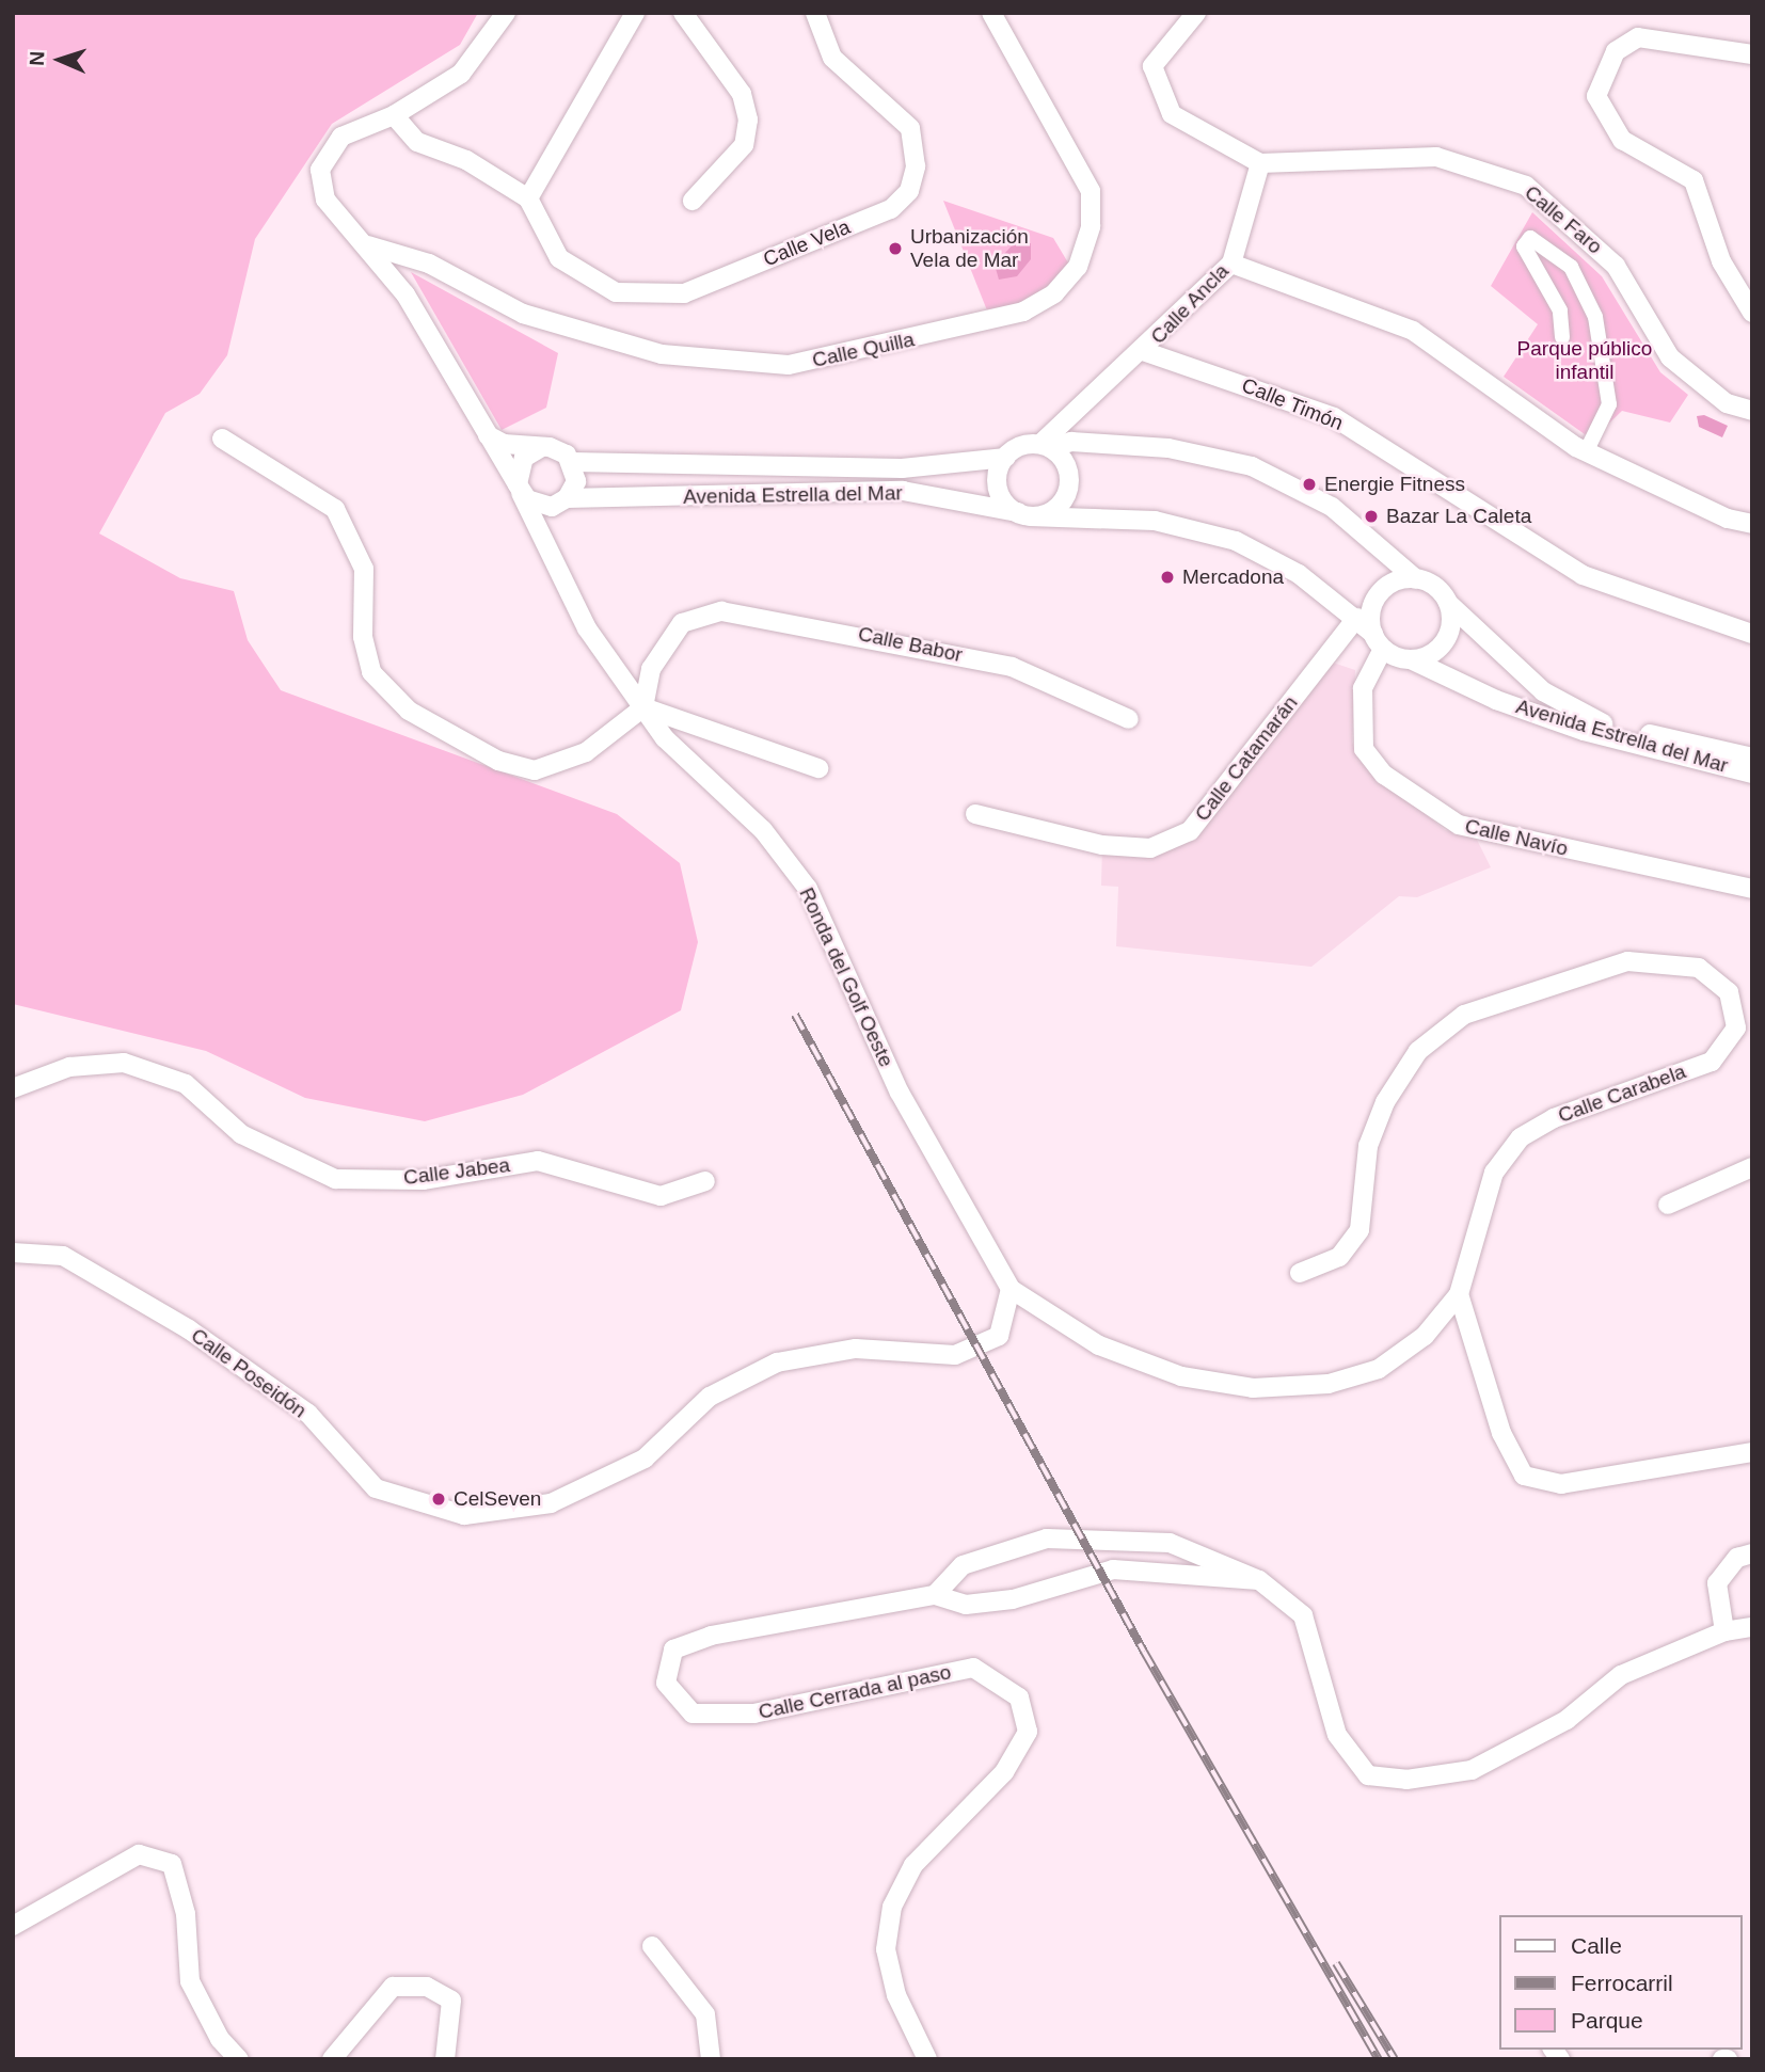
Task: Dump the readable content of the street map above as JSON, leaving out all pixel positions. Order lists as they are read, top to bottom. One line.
{"streets":{"street":["Calle Faro","Calle Vela","Calle Ancla","Calle Quilla","Calle Timón","Avenida Estrella del Mar","Calle Babor","Calle Catamarán","Calle Navío","Ronda del Golf Oeste","Calle Carabela","Calle Jabea","Calle Poseidón","Calle Cerrada al paso"]},"crossings":[["Calle Faro","Calle Ancla"],["Calle Ancla","Calle Timón"],["Calle Ancla","Avenida Estrella del Mar"],["Calle Quilla","Ronda del Golf Oeste"],["Avenida Estrella del Mar","Calle Catamarán"],["Avenida Estrella del Mar","Calle Navío"],["Avenida Estrella del Mar","Ronda del Golf Oeste"],["Calle Babor","Ronda del Golf Oeste"],["Ronda del Golf Oeste","Calle Carabela"],["Ronda del Golf Oeste","Calle Poseidón"],["Calle Carabela","Calle Poseidón"]],"parks":["Parque público infantil"],"places":["Urbanización Vela de Mar","Energie Fitness","Bazar La Caleta","Mercadona","CelSeven"],"legend":["Calle","Ferrocarril","Parque"],"north":"left"}
